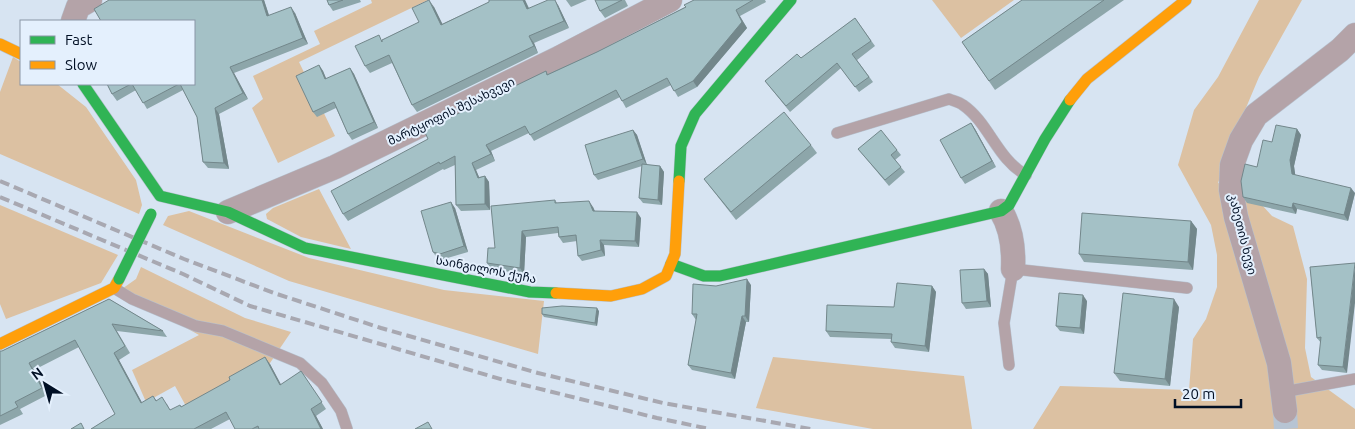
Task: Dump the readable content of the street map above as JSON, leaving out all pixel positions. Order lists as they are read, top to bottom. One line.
{"streets":{"street":["მარტყოფის შესახვევი","კახეთის ხევი","საინგილოს ქუჩა"]},"crossings":[["მარტყოფის შესახვევი","საინგილოს ქუჩა"]],"legend":["Fast","Slow"],"scale_bar":"20 m","north":"top left"}
